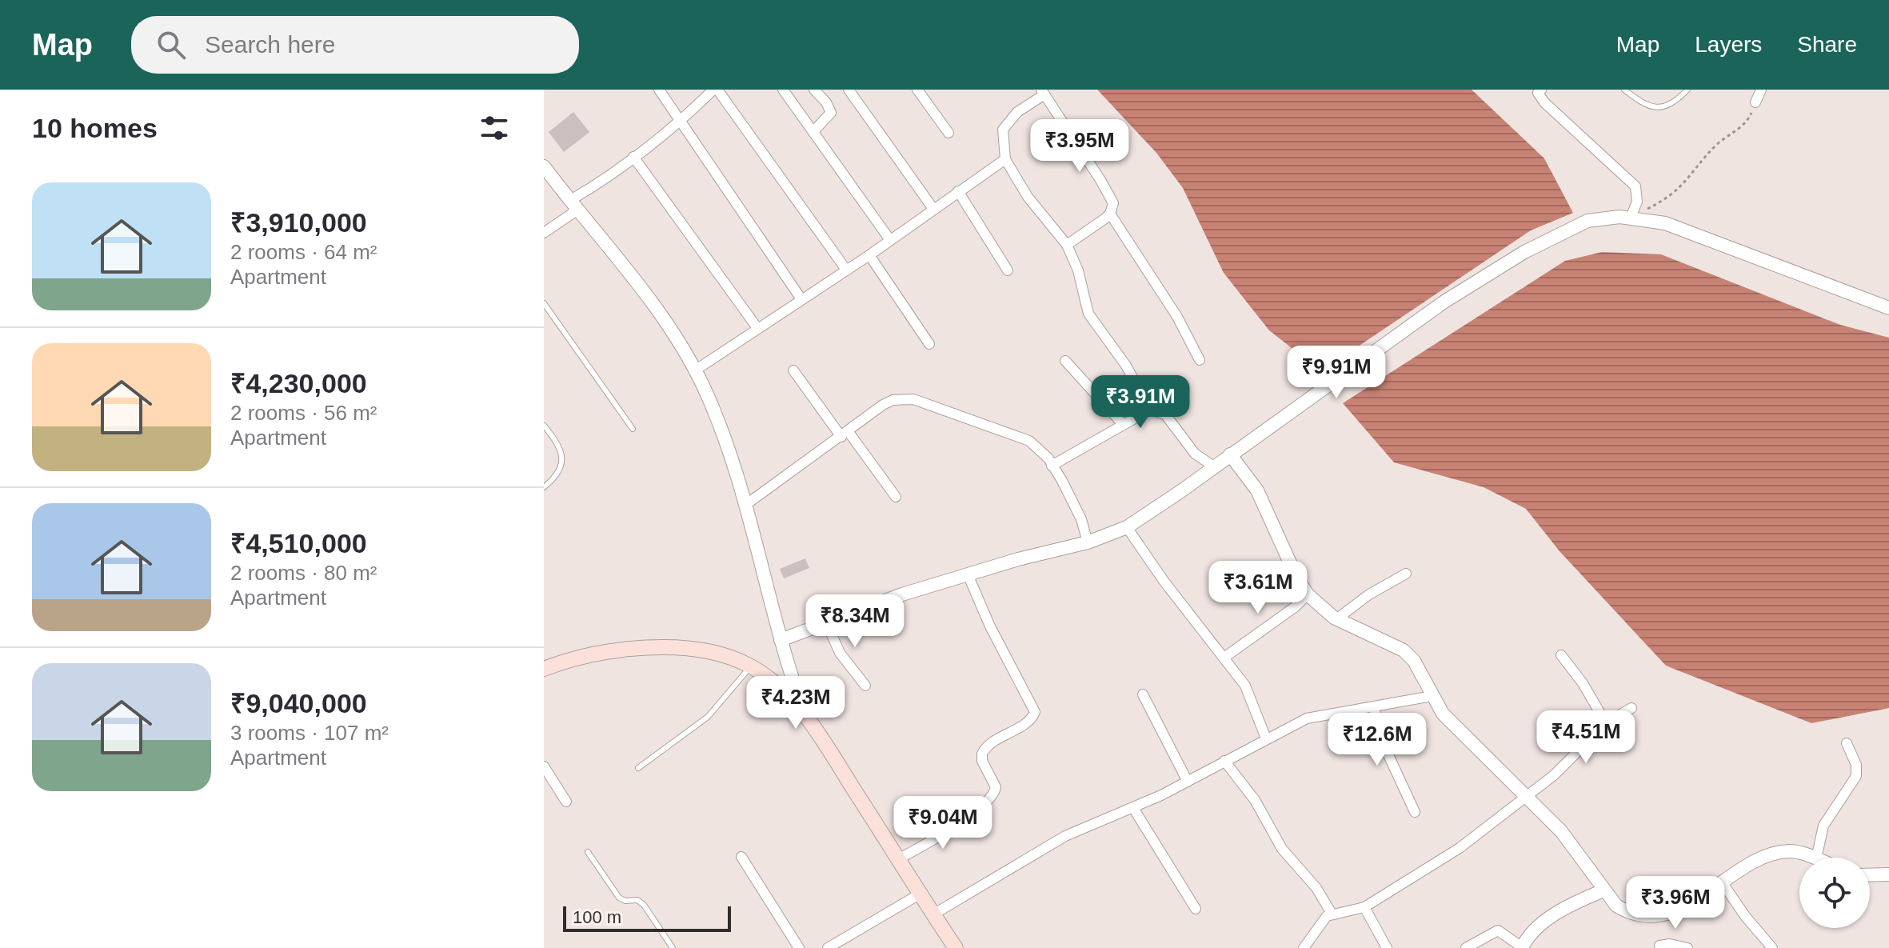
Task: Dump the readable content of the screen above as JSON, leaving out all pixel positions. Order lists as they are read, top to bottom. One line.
{"scale_bar":"100 m","page":{"header":"Map","search":"Search here","nav":["Map","Layers","Share"],"heading":"10 homes","price":["₹3.95M","₹9.91M","₹3.91M","₹3.61M","₹8.34M","₹4.23M","₹4.51M","₹12.6M","₹9.04M","₹3.96M"],"list":[{"name":"₹3,910,000","note":"2 rooms · 64 m² · Apartment"},{"name":"₹4,230,000","note":"2 rooms · 56 m² · Apartment"},{"name":"₹4,510,000","note":"2 rooms · 80 m² · Apartment"},{"name":"₹9,040,000","note":"3 rooms · 107 m² · Apartment"}],"scale":"100 m"}}
